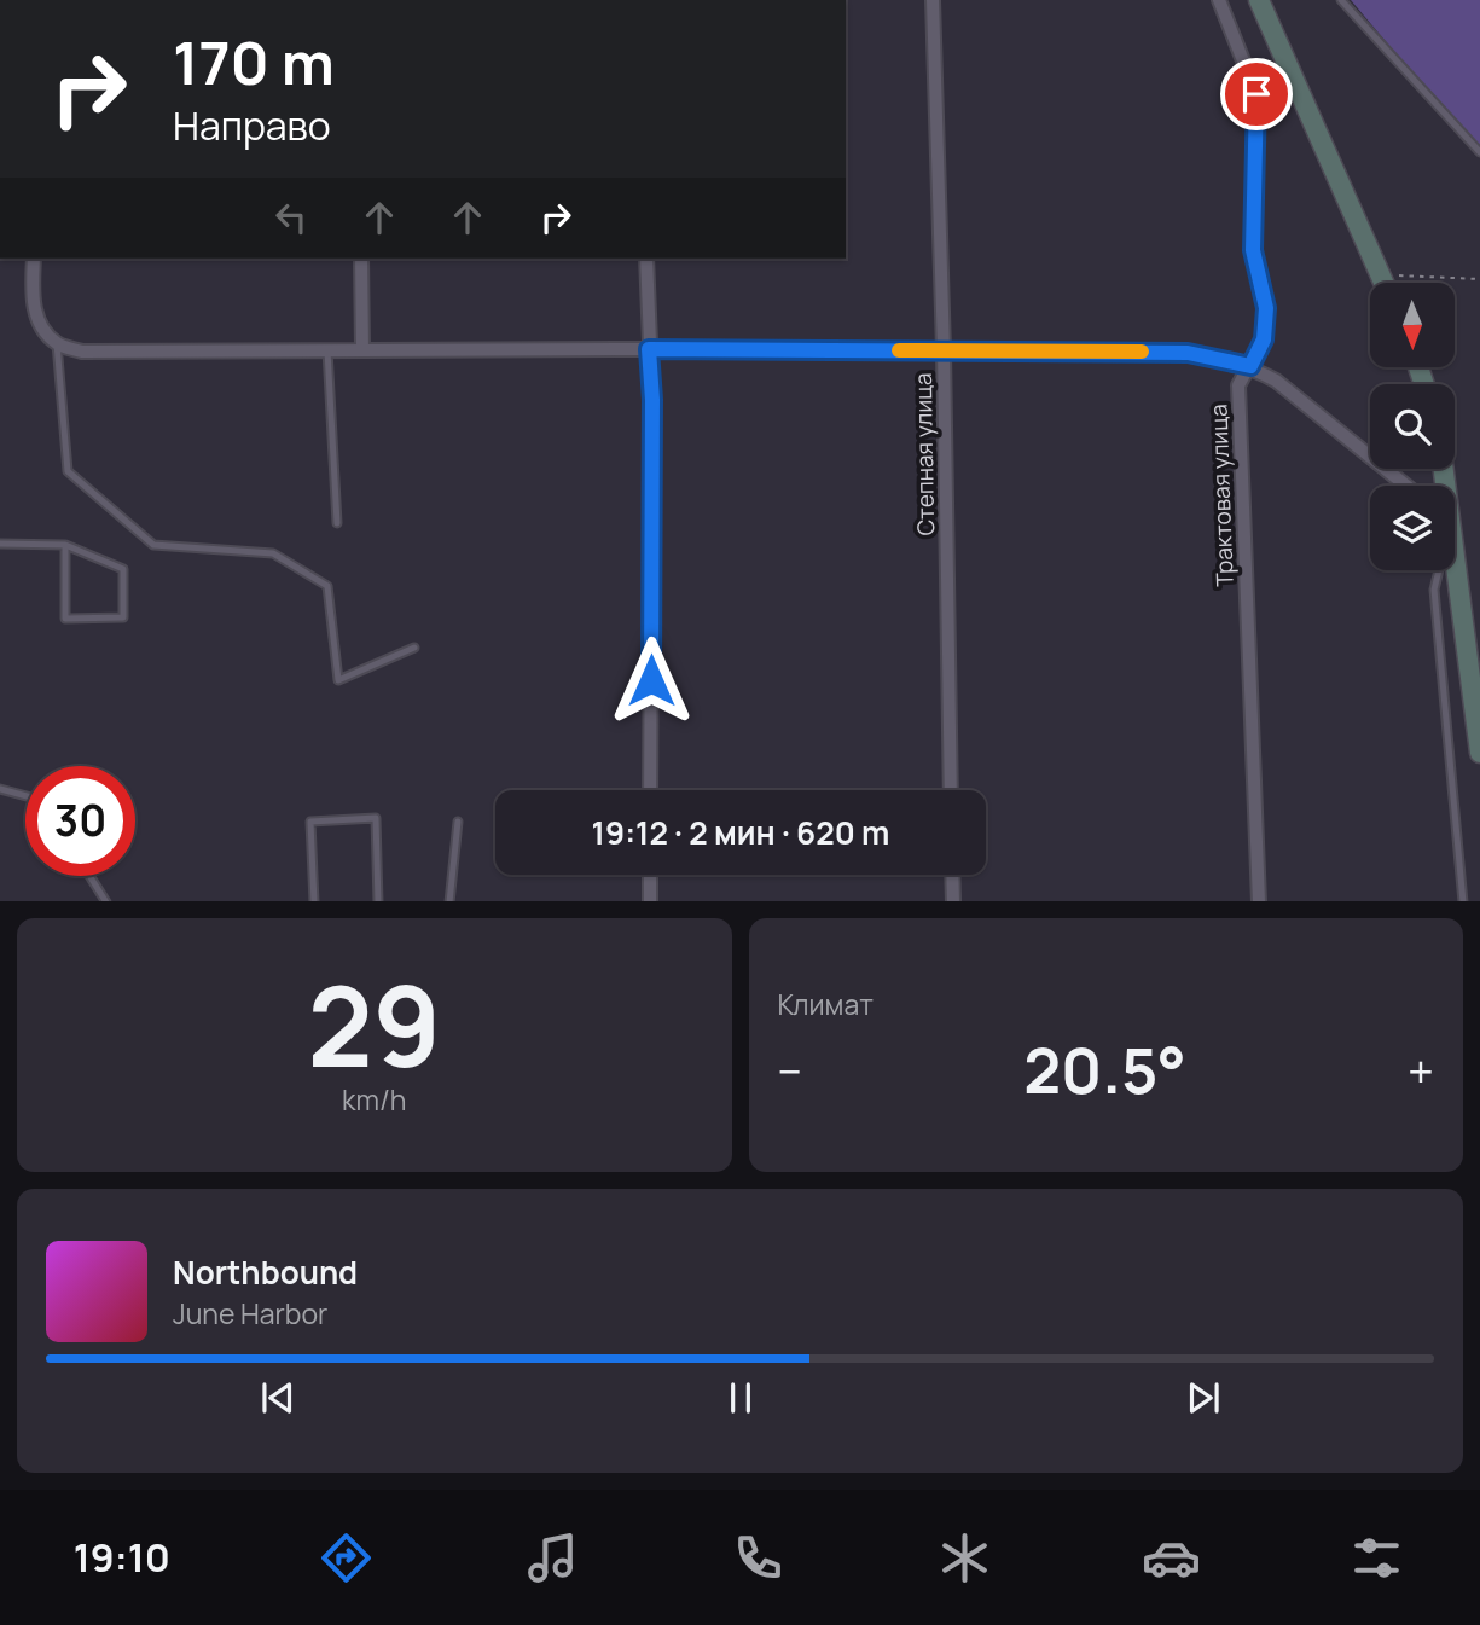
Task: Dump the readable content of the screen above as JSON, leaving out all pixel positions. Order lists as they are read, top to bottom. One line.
{"streets":{"street":["Степная улица","Трактовая улица"]},"north":"bottom","page":{"turn":["170 m","Направо"],"limit":"30","trip":"19:12 · 2 мин · 620 m","tile":[["29","km/h"],"Климат"],"heat":["−","20.5°","+"],"song":["Northbound","June Harbor"],"tabs":"19:10"}}
